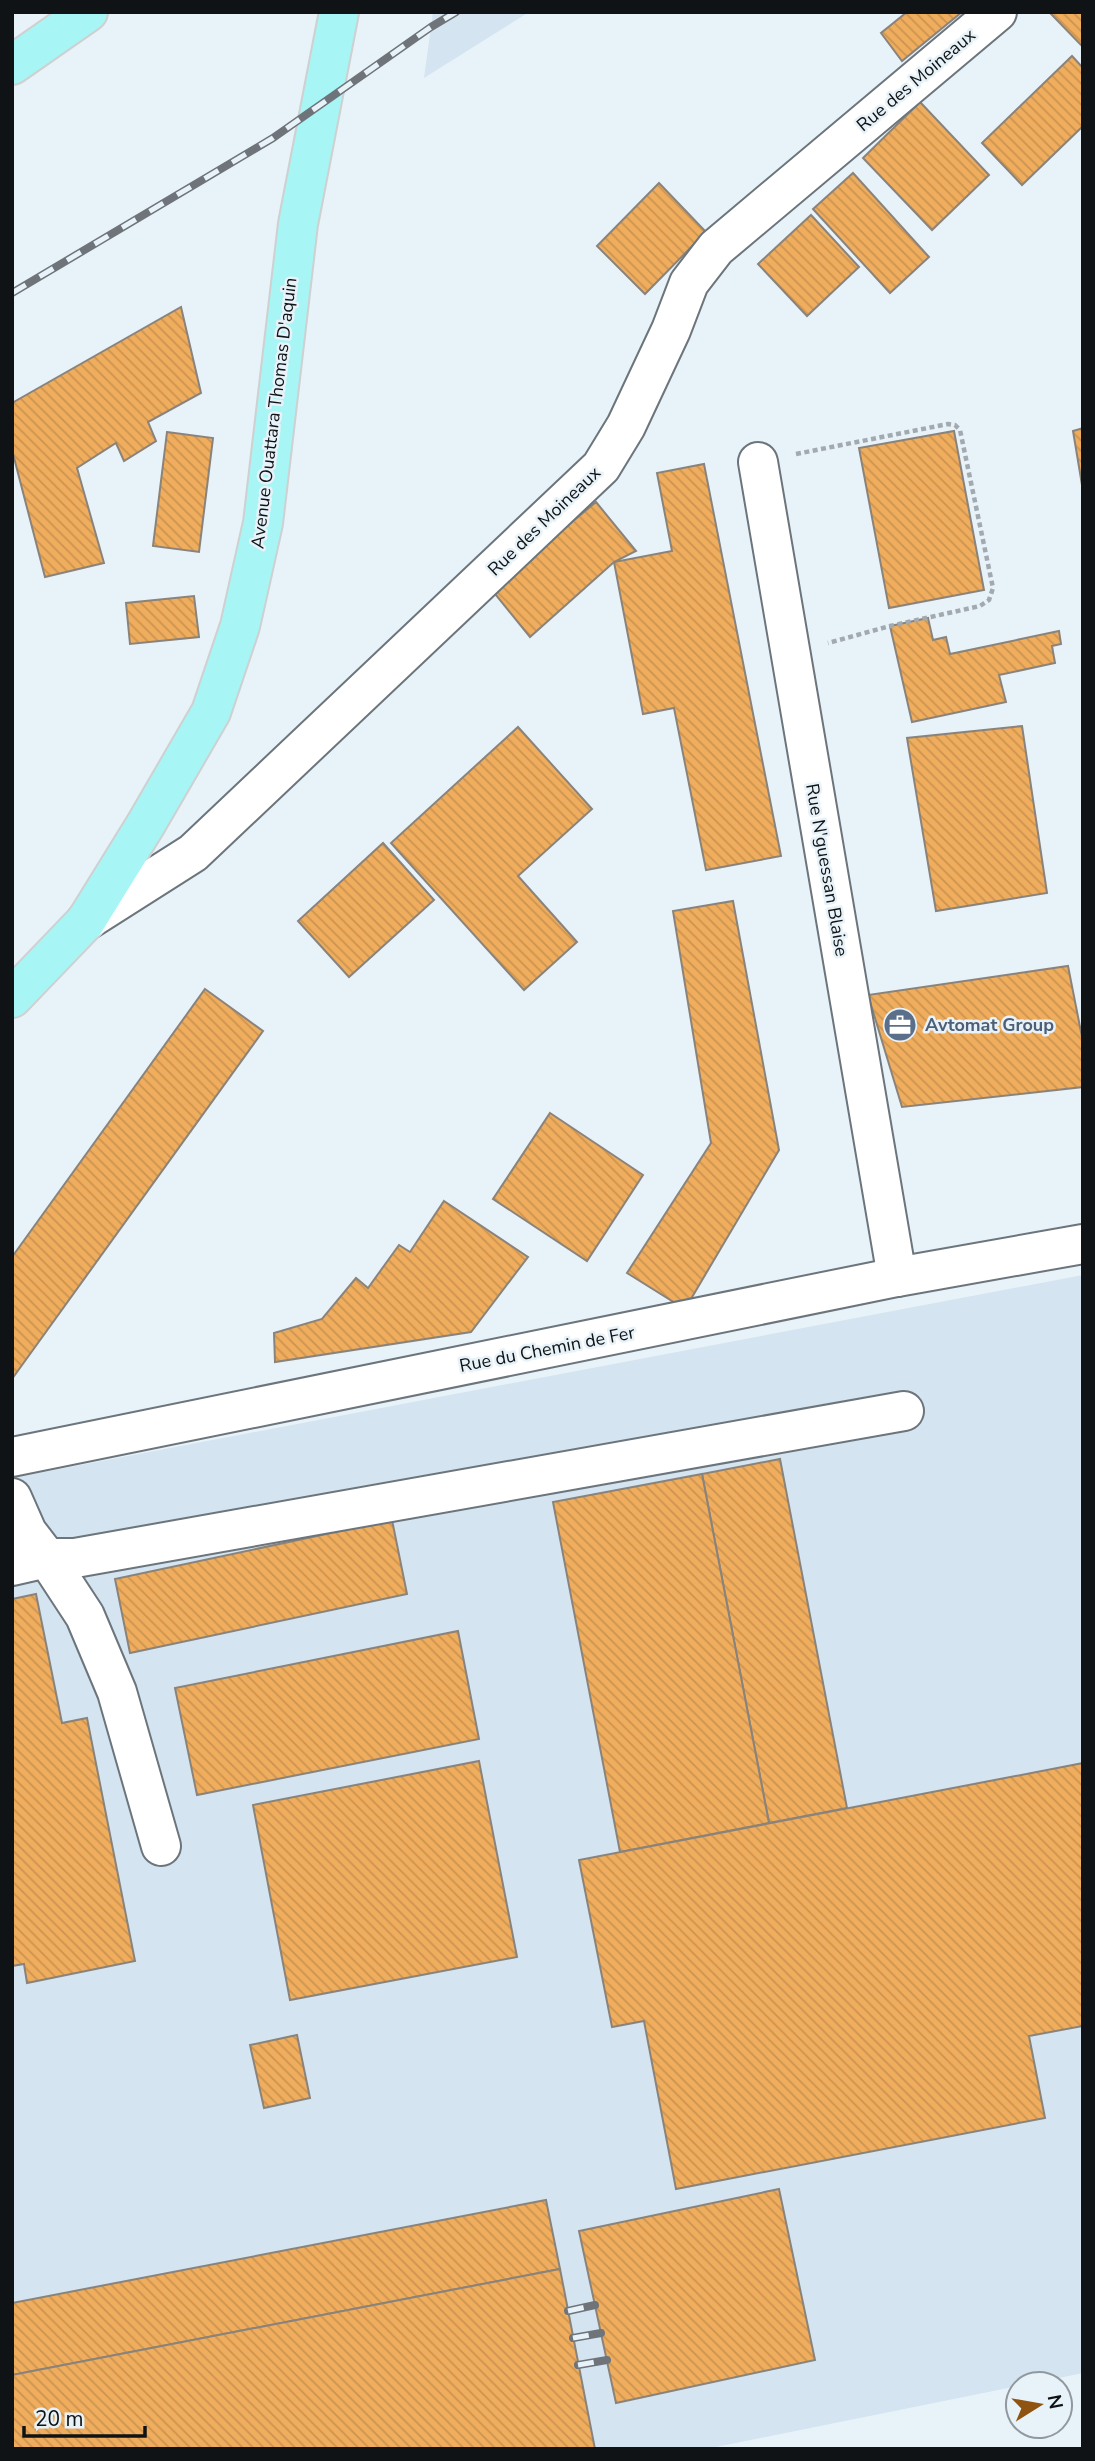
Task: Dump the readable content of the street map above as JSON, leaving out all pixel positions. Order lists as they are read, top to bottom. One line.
{"streets":{"main road":["Avenue Ouattara Thomas D'aquin"],"street":["Rue des Moineaux","Rue N'guessan Blaise","Rue du Chemin de Fer"]},"crossings":[["Rue des Moineaux","Avenue Ouattara Thomas D'aquin"],["Rue N'guessan Blaise","Rue du Chemin de Fer"]],"places":{"office":["Avtomat Group"]},"scale_bar":"20 m","north":"right"}
